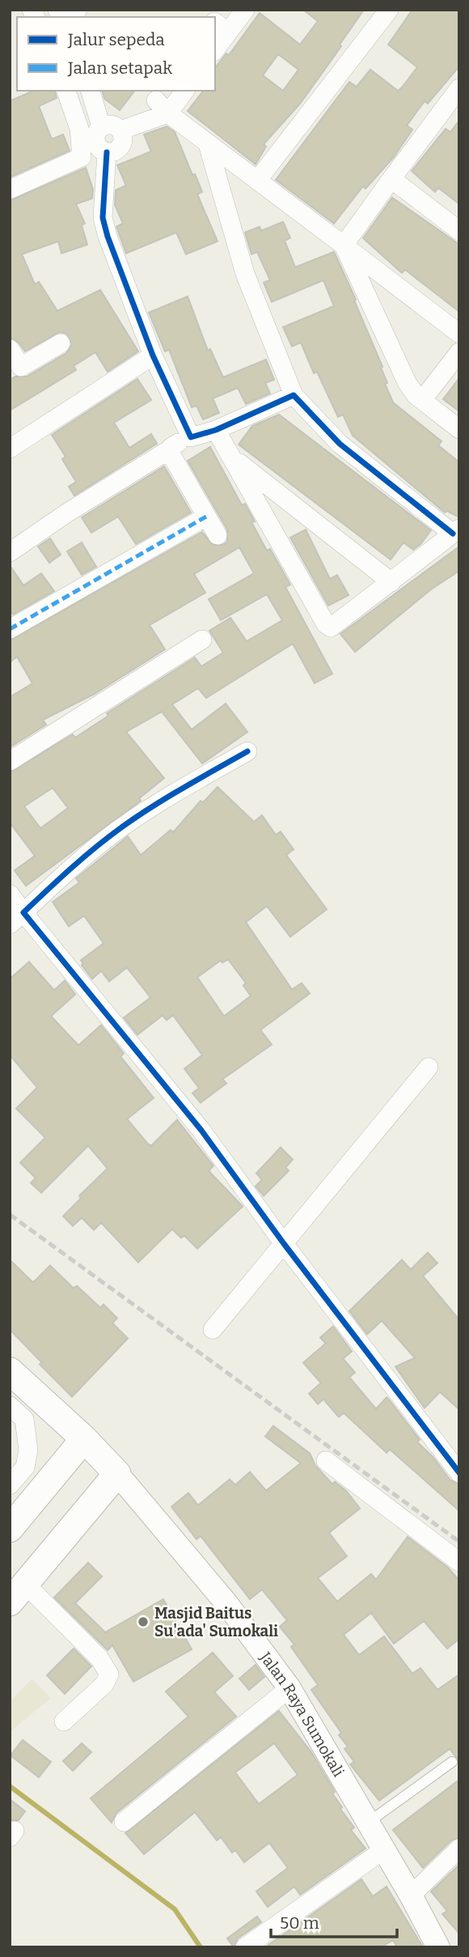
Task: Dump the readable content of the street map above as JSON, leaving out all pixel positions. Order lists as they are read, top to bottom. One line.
{"streets":{"street":["Jalan Raya Sumokali"]},"places":["Masjid Baitus Su'ada' Sumokali"],"legend":["Jalur sepeda","Jalan setapak"],"scale_bar":"50 m"}
